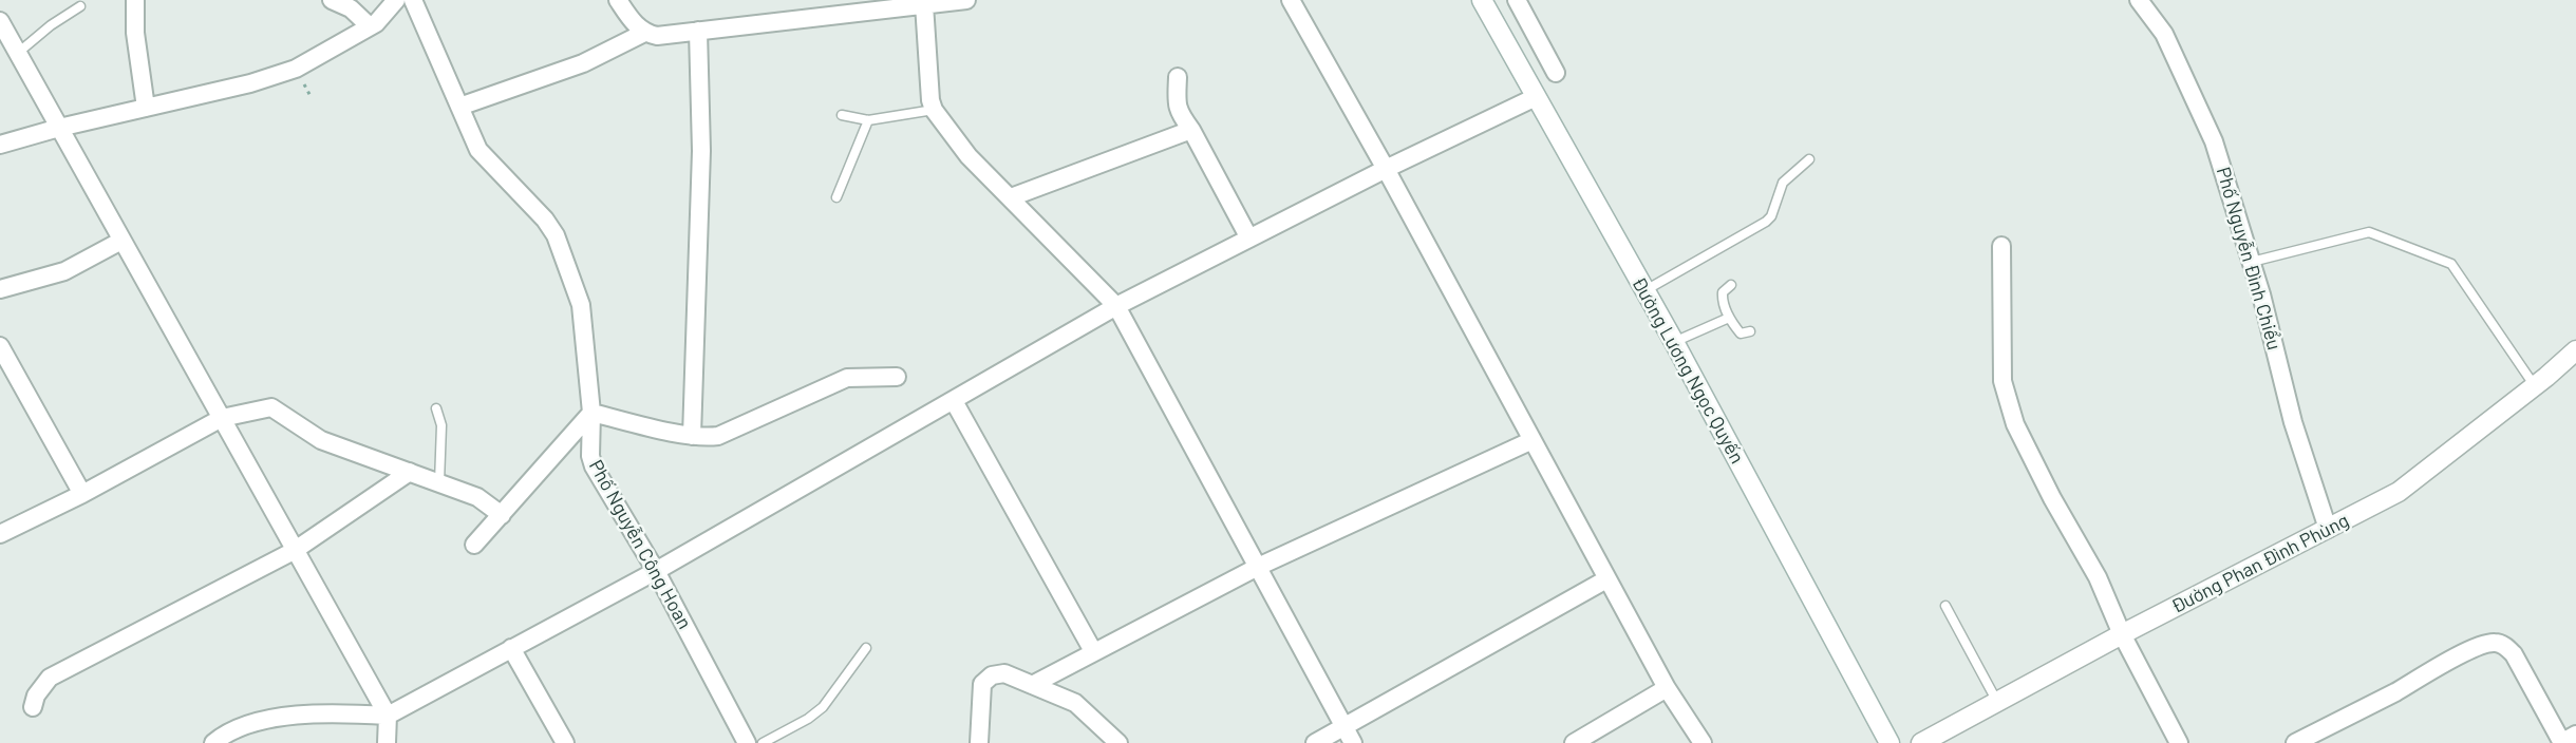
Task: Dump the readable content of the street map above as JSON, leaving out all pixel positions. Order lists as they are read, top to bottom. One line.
{"streets":{"main road":["Đường Lương Ngọc Quyến","Đường Phan Đình Phùng"],"street":["Phố Nguyễn Đình Chiểu","Phố Nguyễn Công Hoan"]},"crossings":[["Phố Nguyễn Đình Chiểu","Đường Phan Đình Phùng"]]}
